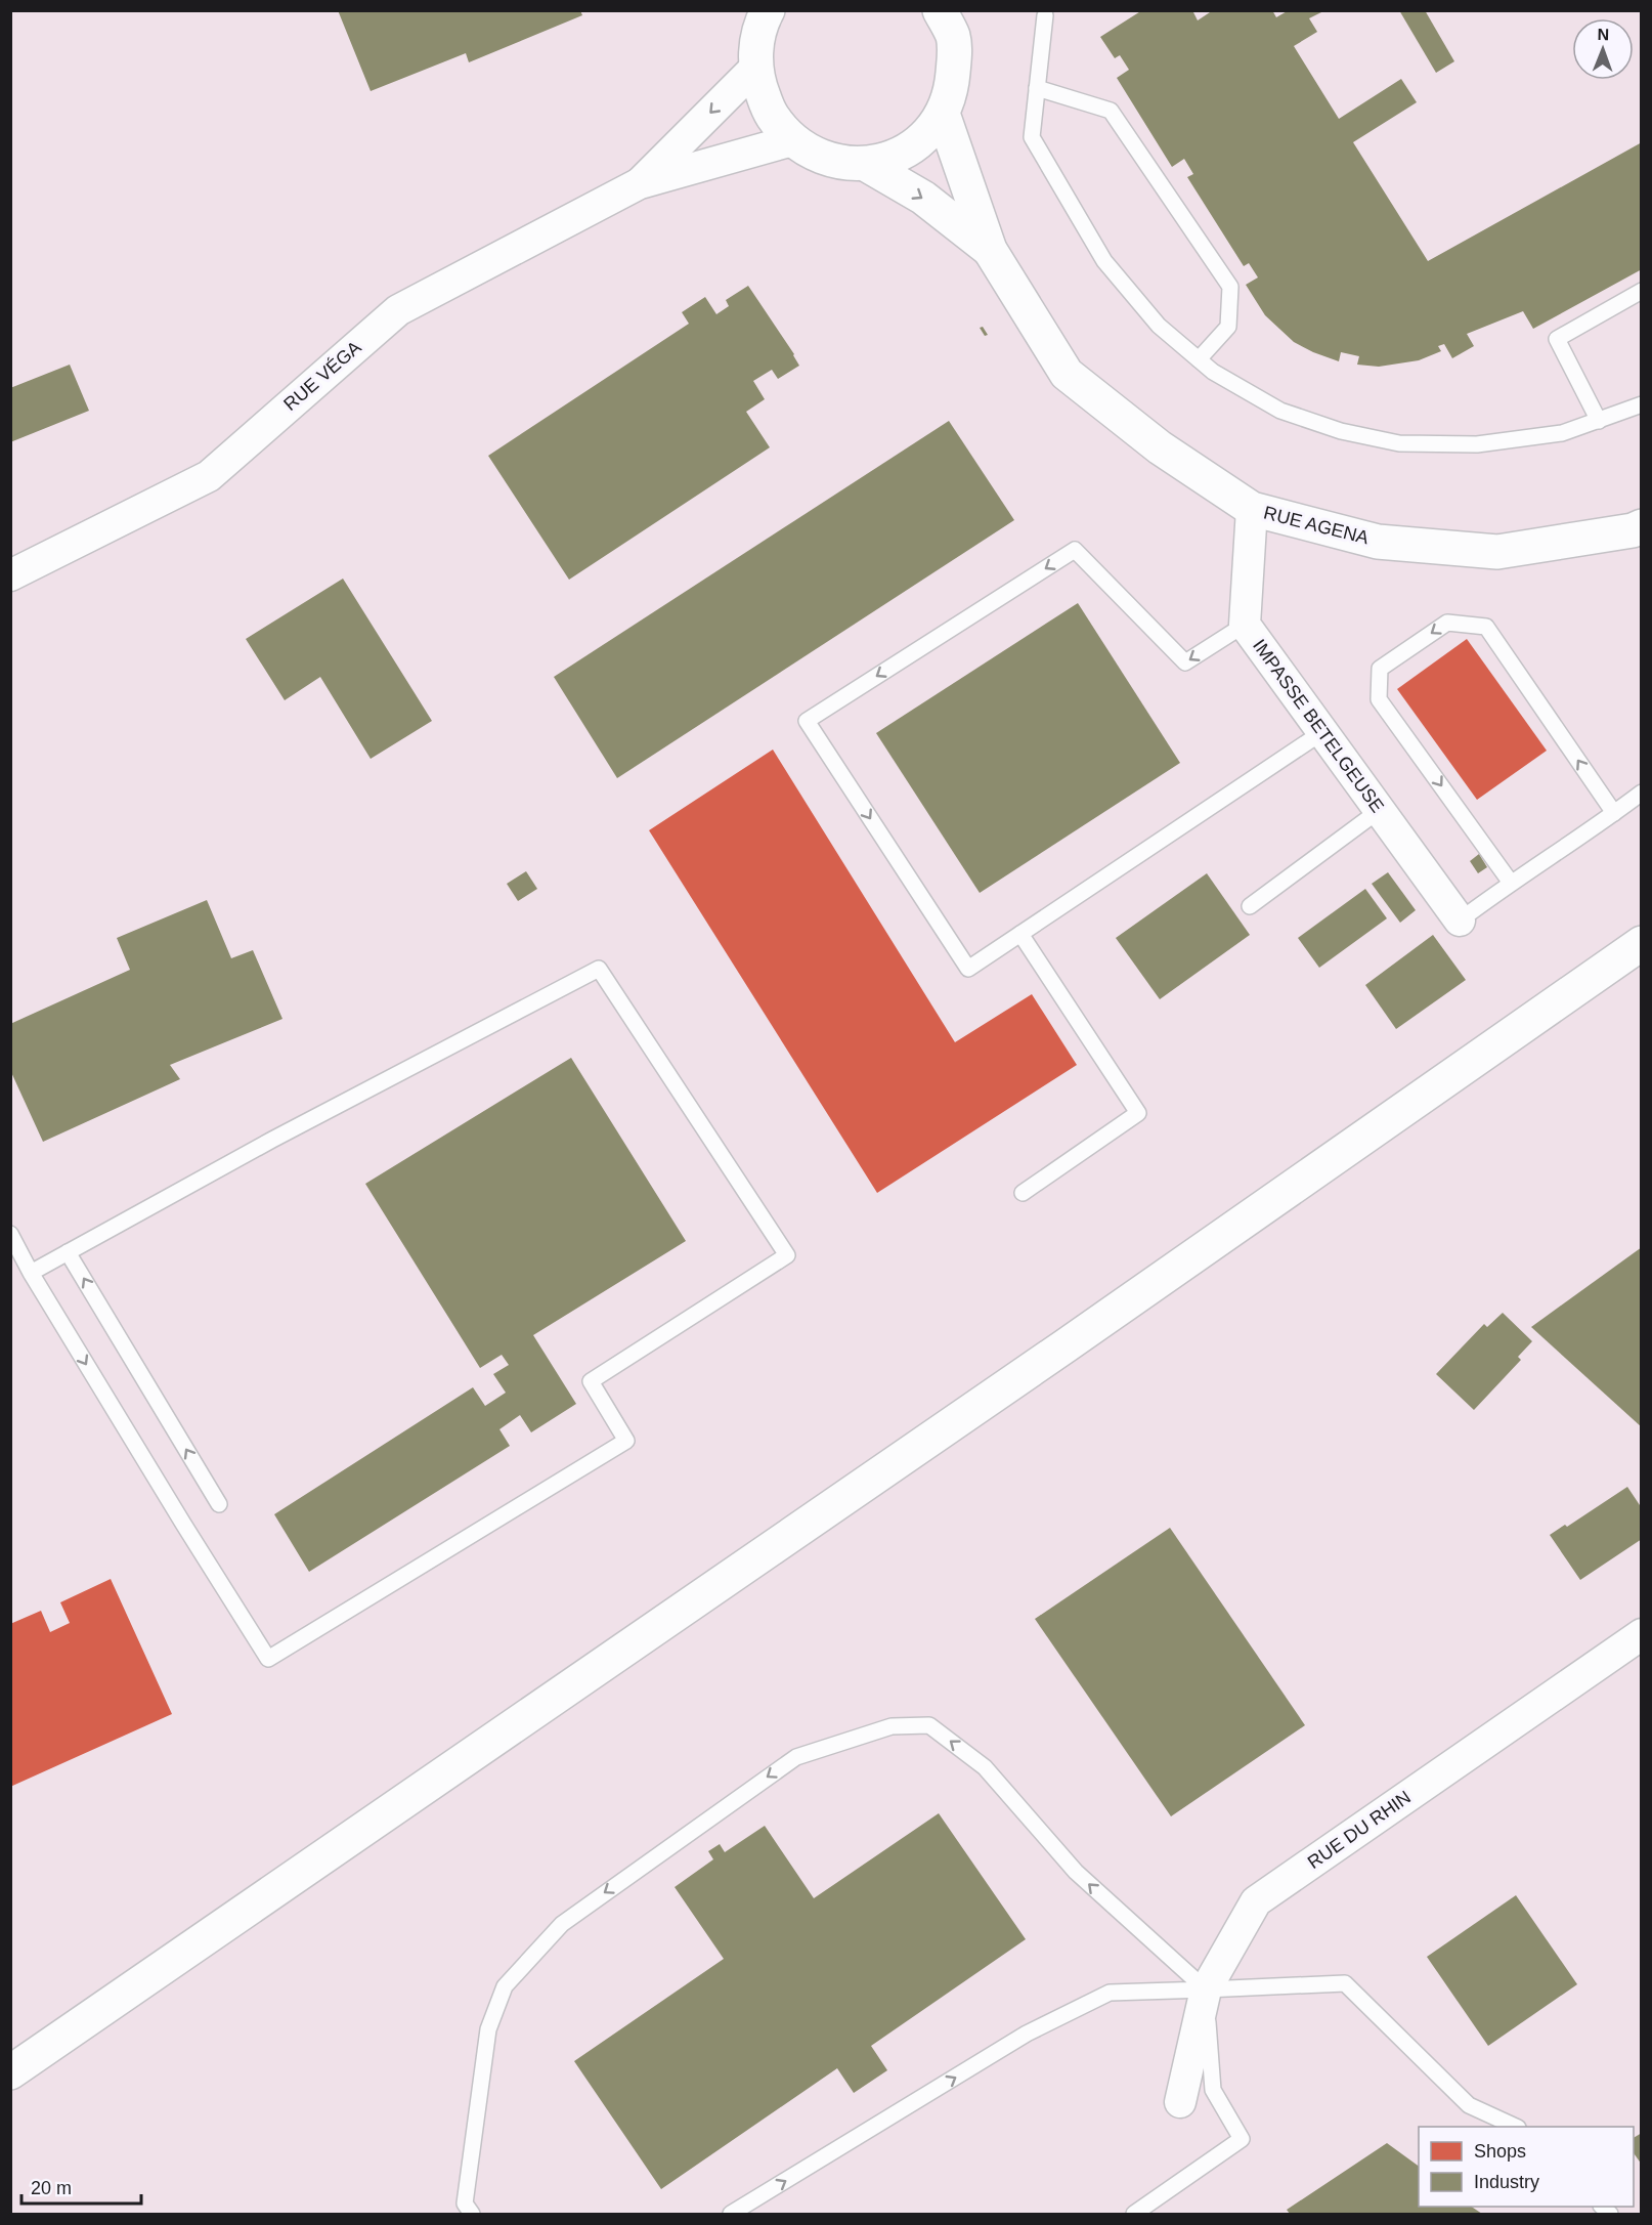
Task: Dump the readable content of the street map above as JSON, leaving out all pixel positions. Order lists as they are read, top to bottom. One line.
{"streets":{"main road":["RUE AGENA"],"street":["RUE VÉGA","IMPASSE BETELGEUSE","RUE DU RHIN"]},"crossings":[["RUE AGENA","IMPASSE BETELGEUSE"]],"legend":["Shops","Industry"],"scale_bar":"20 m","north":"top"}
